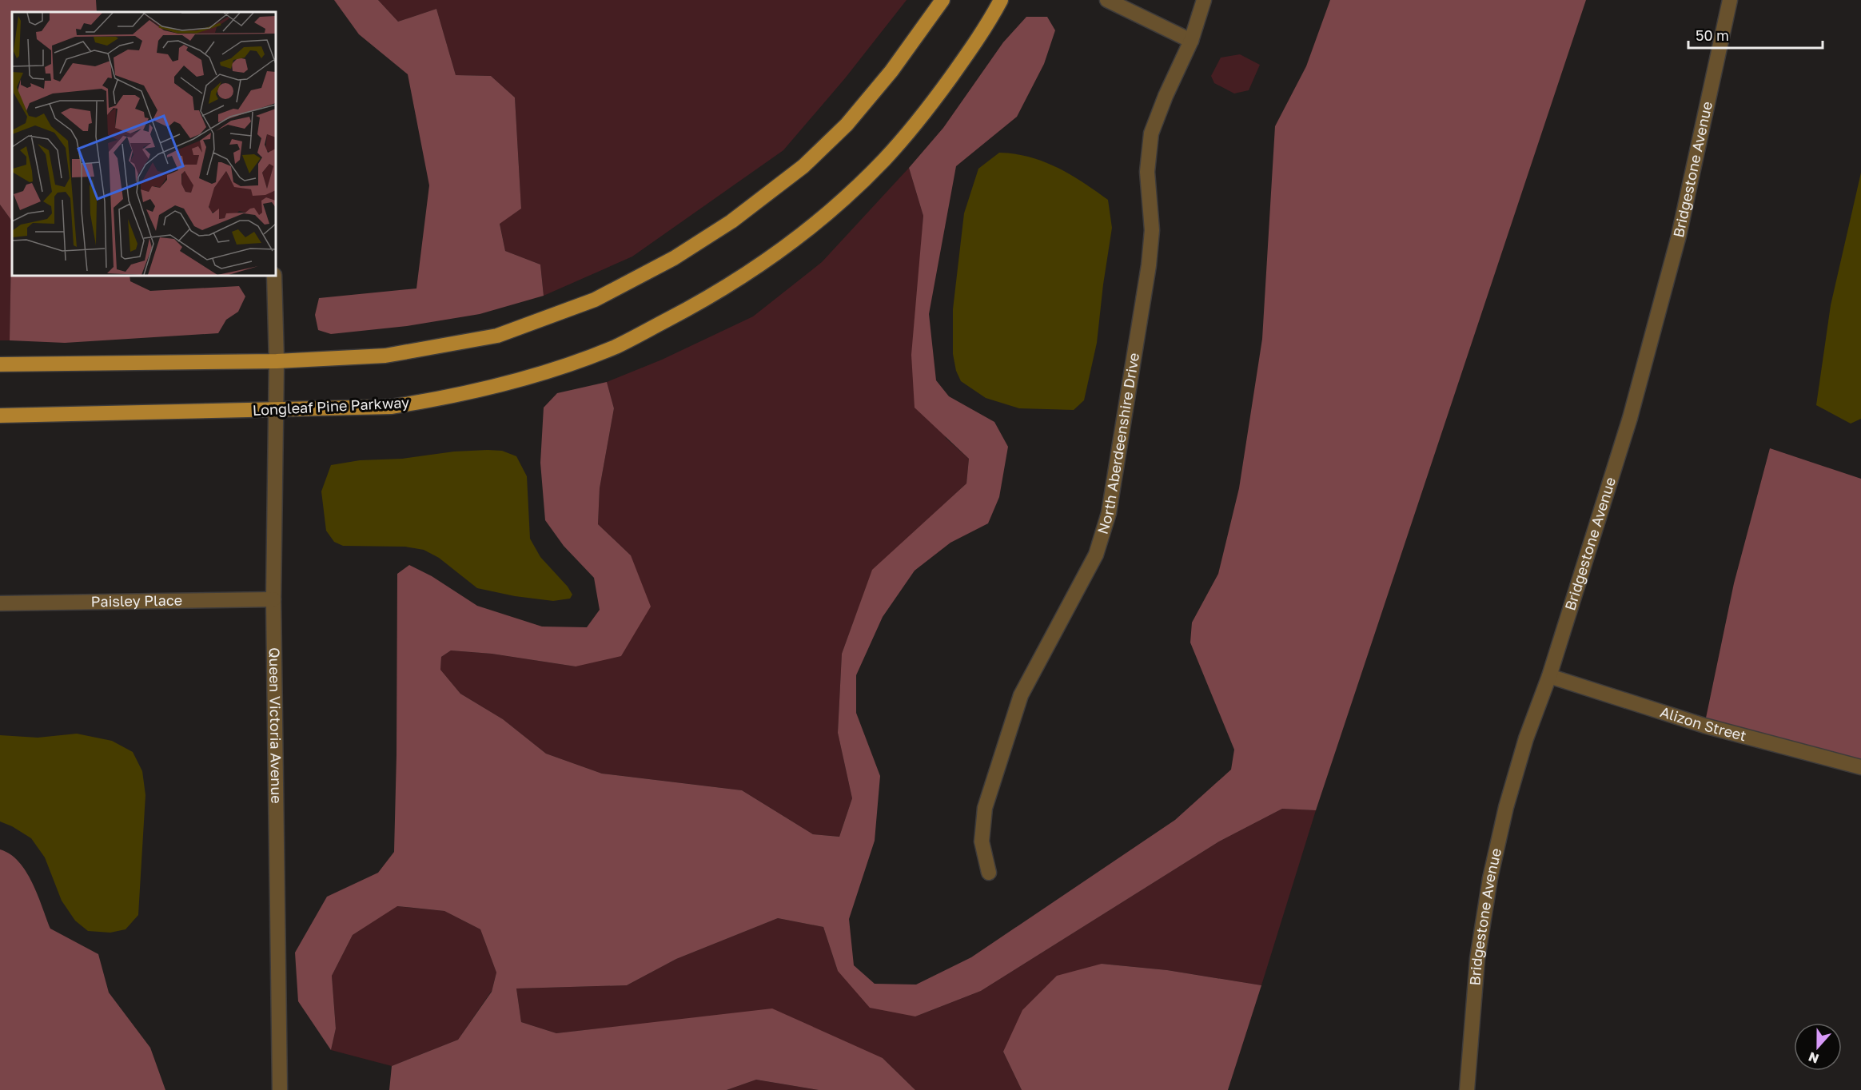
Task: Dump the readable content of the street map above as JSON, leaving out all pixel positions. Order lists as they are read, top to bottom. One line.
{"streets":{"main road":["Longleaf Pine Parkway"],"street":["Bridgestone Avenue","North Aberdeenshire Drive","Paisley Place","Alizon Street","Queen Victoria Avenue"]},"crossings":[["Bridgestone Avenue","Alizon Street"],["Longleaf Pine Parkway","Queen Victoria Avenue"],["Paisley Place","Queen Victoria Avenue"]],"scale_bar":"50 m","north":"bottom"}
